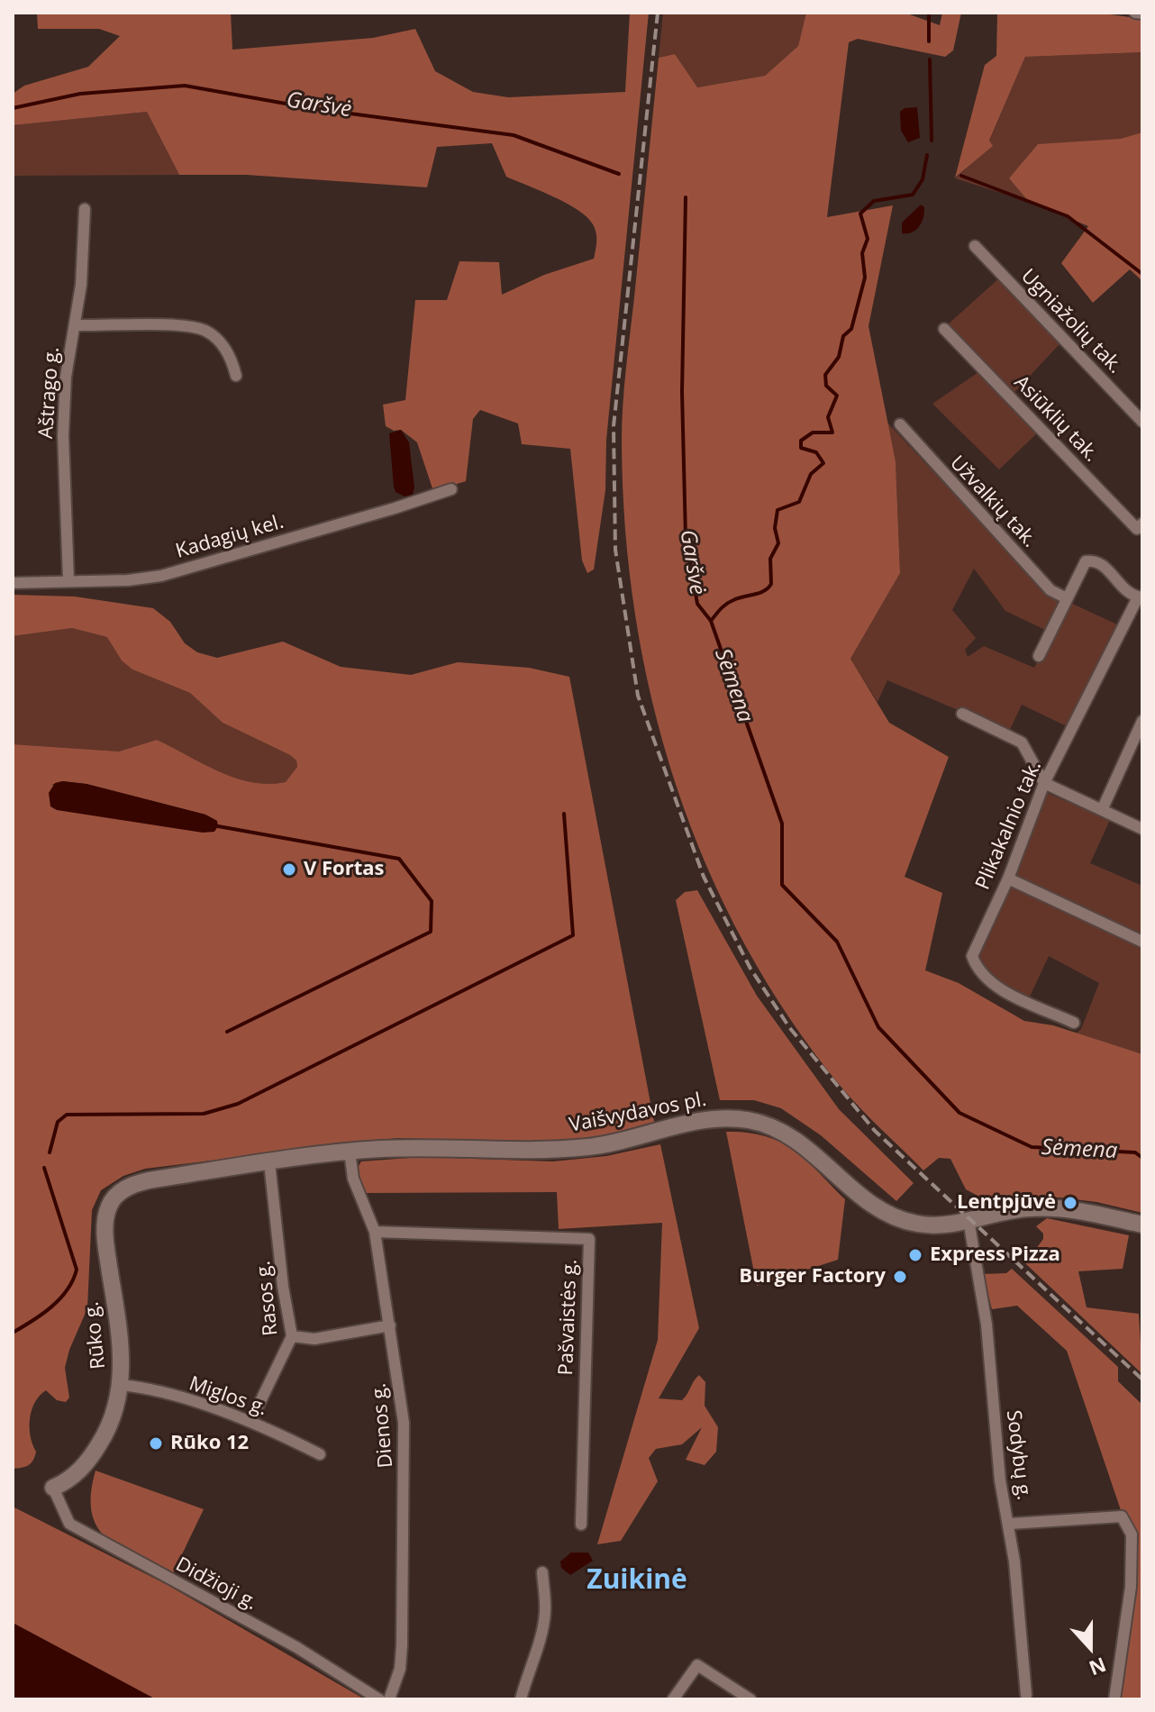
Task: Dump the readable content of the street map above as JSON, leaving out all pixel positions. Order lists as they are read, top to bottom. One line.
{"streets":{"main road":["Vaišvydavos pl.","Rūko g."],"street":["Ugniažolių tak.","Aštrago g.","Asiūklių tak.","Užvalkių tak.","Kadagių kel.","Plikakalnio tak.","Rasos g.","Pašvaistės g.","Miglos g.","Dienos g.","Sodybų g.","Didžioji g."]},"crossings":[["Aštrago g.","Kadagių kel."],["Vaišvydavos pl.","Rasos g."],["Vaišvydavos pl.","Rūko g."],["Vaišvydavos pl.","Dienos g."],["Vaišvydavos pl.","Sodybų g."],["Rasos g.","Miglos g."],["Pašvaistės g.","Dienos g."],["Rūko g.","Miglos g."],["Rūko g.","Didžioji g."]],"districts":["Zuikinė"],"water":["Garšvė","Sėmena"],"places":["V Fortas","Lentpjūvė","Express Pizza","Burger Factory","Rūko 12"],"north":"bottom"}
